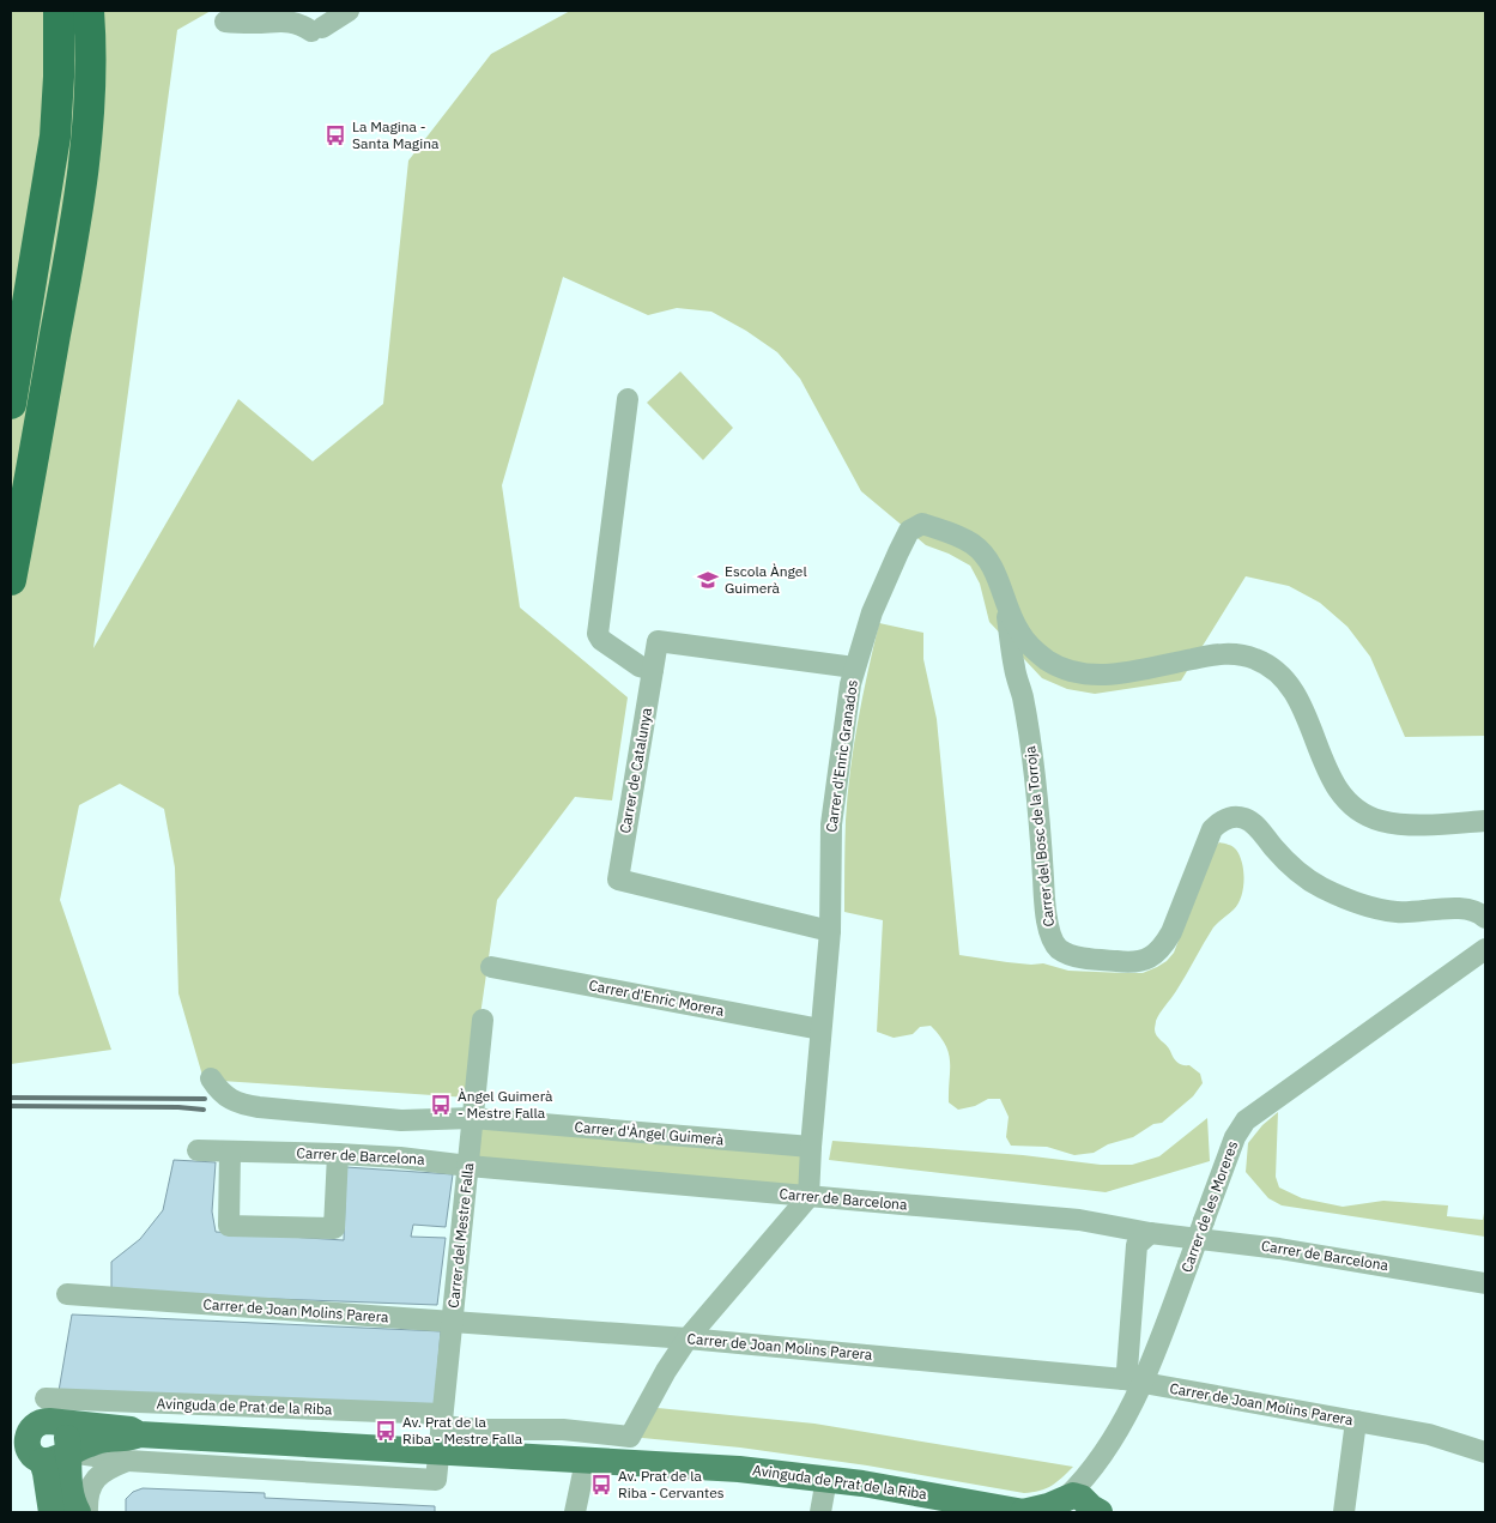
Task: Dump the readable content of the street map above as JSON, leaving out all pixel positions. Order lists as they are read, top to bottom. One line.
{"streets":{"main road":["Avinguda de Prat de la Riba"],"street":["Carrer d'Enric Granados","Carrer de Catalunya","Carrer del Bosc de la Torroja","Carrer d'Enric Morera","Carrer d'Àngel Guimerà","Carrer de Barcelona","Carrer de les Moreres","Carrer del Mestre Falla","Carrer de Joan Molins Parera"]},"crossings":[["Carrer d'Enric Granados","Carrer de Catalunya"],["Carrer d'Enric Granados","Carrer del Bosc de la Torroja"],["Carrer d'Enric Granados","Carrer d'Enric Morera"],["Carrer d'Enric Granados","Carrer d'Àngel Guimerà"],["Carrer d'Enric Granados","Carrer de Barcelona"],["Carrer d'Àngel Guimerà","Carrer del Mestre Falla"],["Carrer de Barcelona","Carrer del Mestre Falla"],["Carrer de les Moreres","Carrer de Joan Molins Parera"],["Carrer del Mestre Falla","Carrer de Joan Molins Parera"],["Carrer del Mestre Falla","Avinguda de Prat de la Riba"]],"places":{"bus stop":["La Magina - Santa Magina","Àngel Guimerà - Mestre Falla","Av. Prat de la Riba - Mestre Falla","Av. Prat de la Riba - Cervantes"],"school or university":["Escola Àngel Guimerà"]}}
